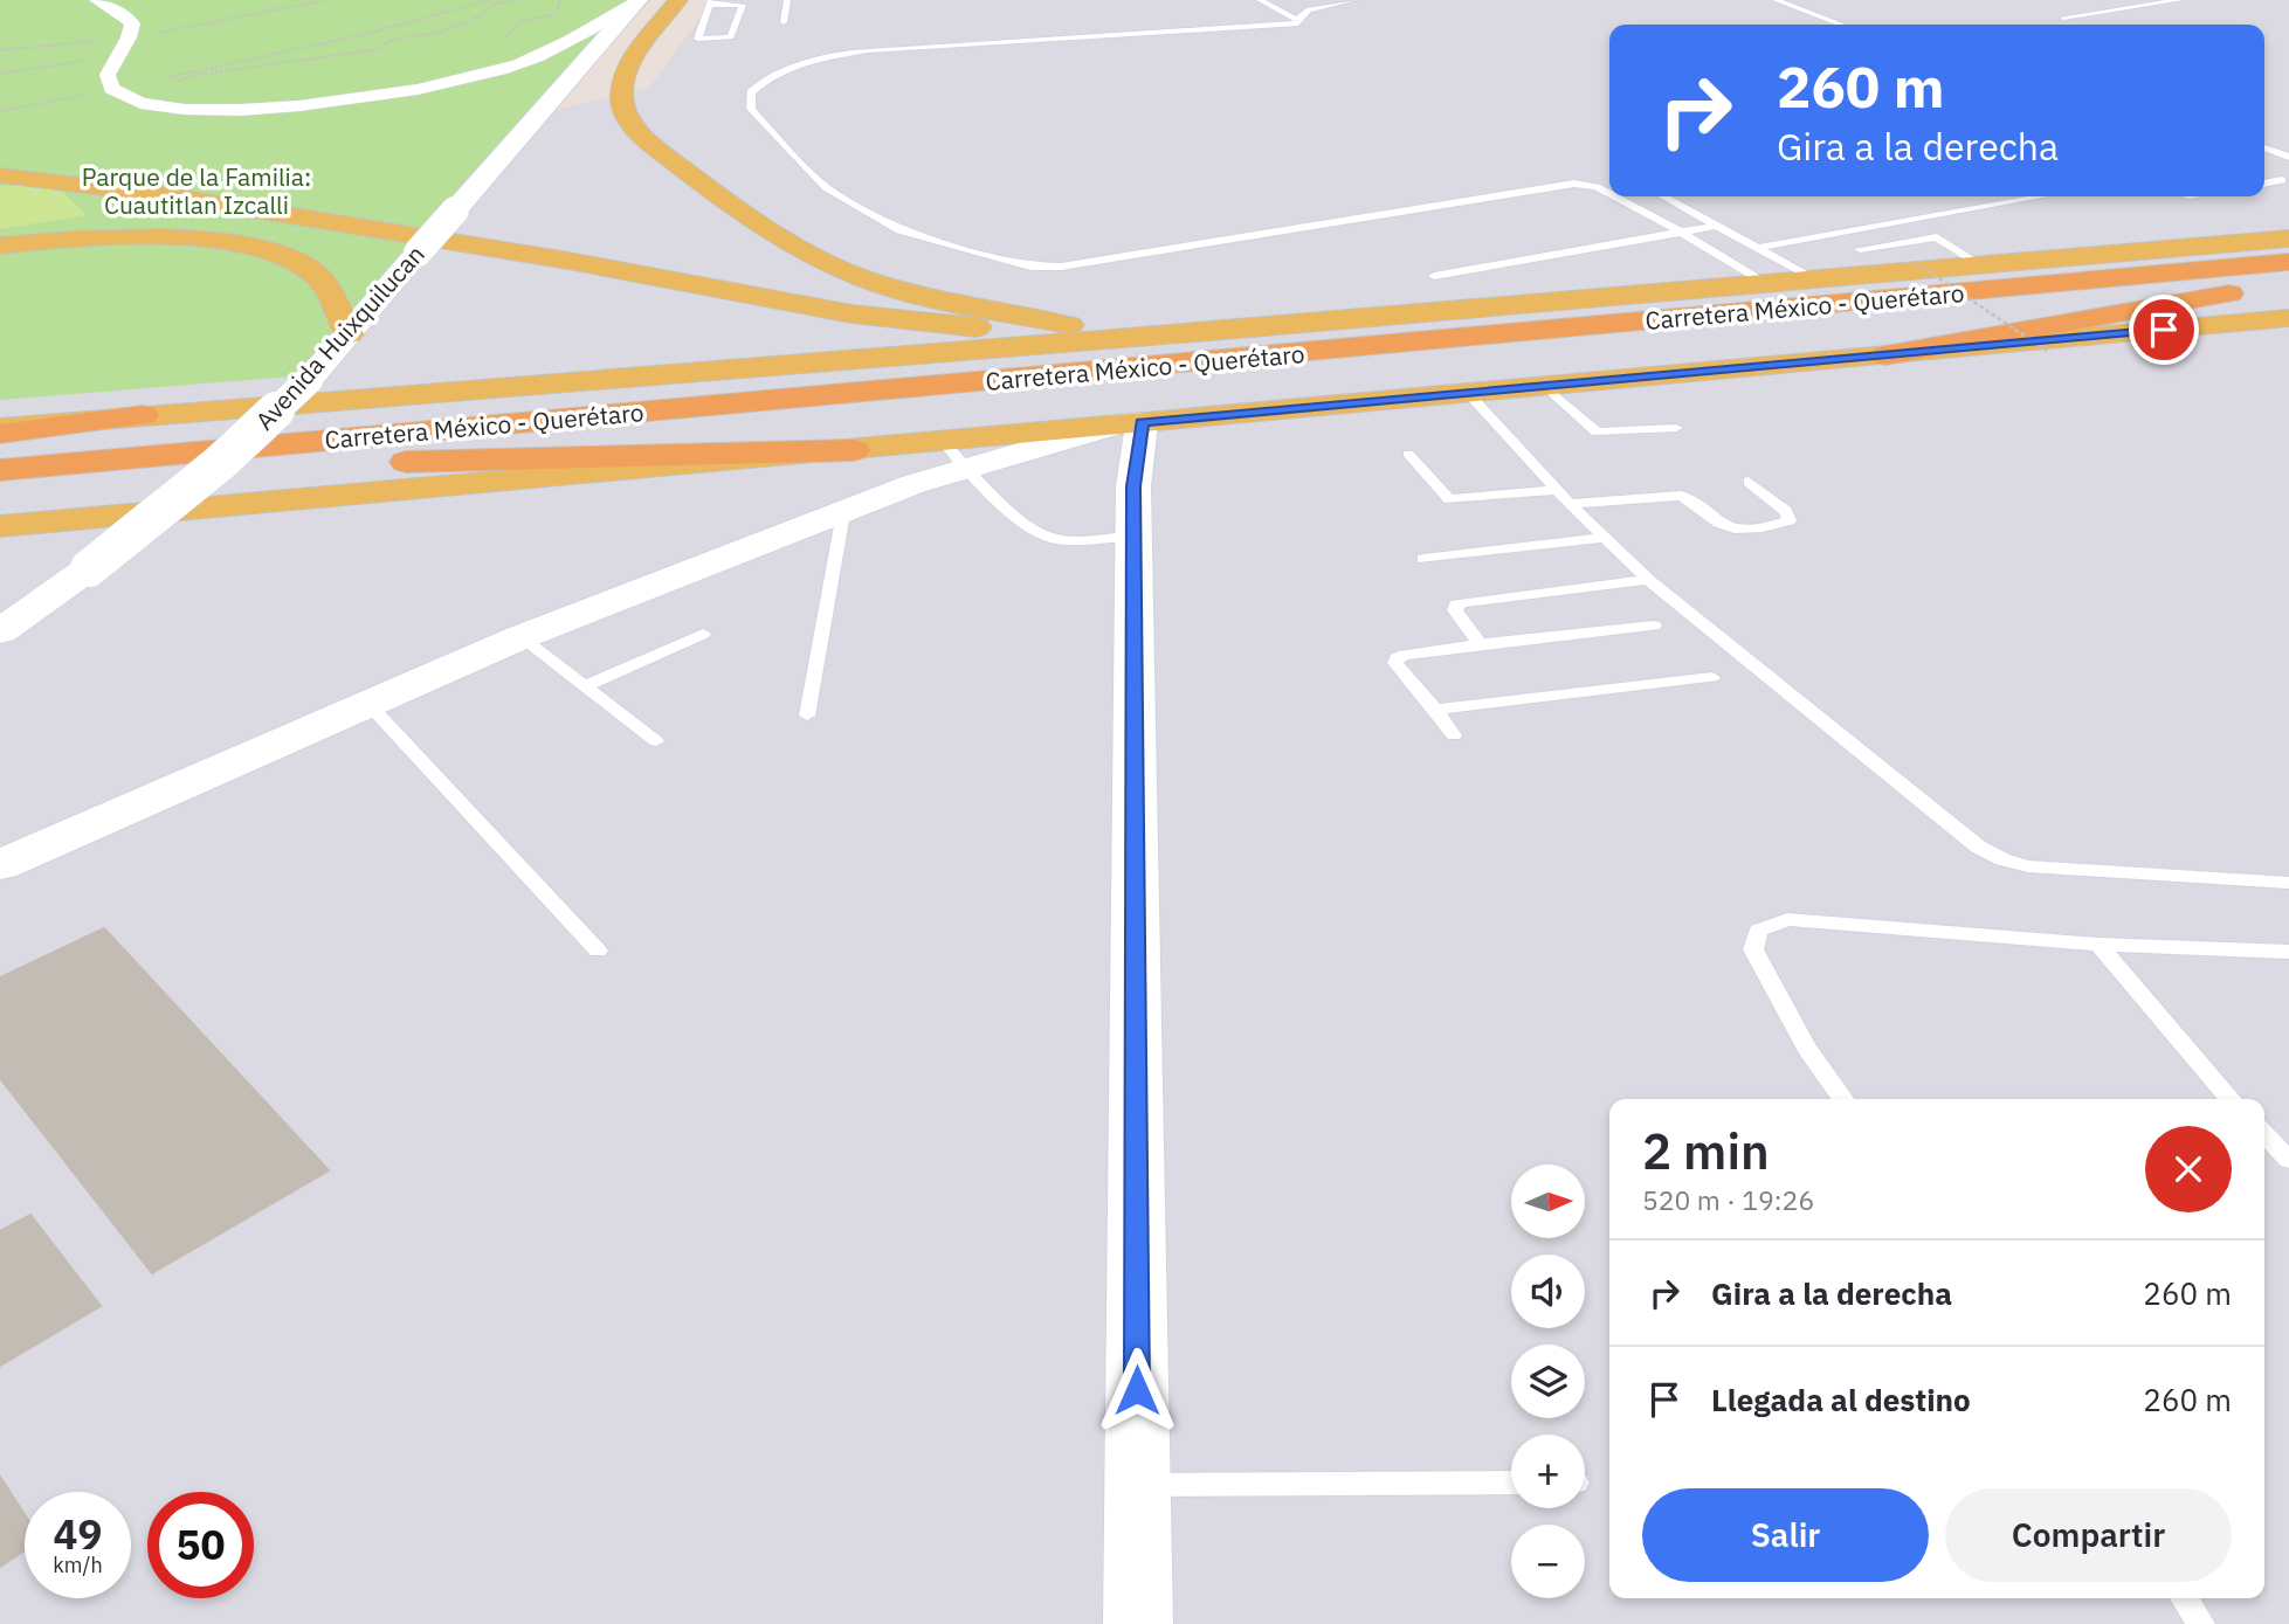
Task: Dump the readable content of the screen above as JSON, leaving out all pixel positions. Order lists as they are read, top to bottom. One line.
{"streets":{"highway":["Carretera México - Querétaro"],"main road":["Avenida Huixquilucan"]},"parks":["Parque de la Familia: Cuautitlan Izcalli"],"north":"right","page":{"turn":["260 m","Gira a la derecha"],"heading":["2 min","520 m · 19:26"],"map_buttons":["+","−"],"list":[{"name":"Gira a la derecha","value":"260 m"},{"name":"Llegada al destino","value":"260 m"}],"buttons":["Salir","Compartir"],"speed":"49 km/h","limit":"50"}}
